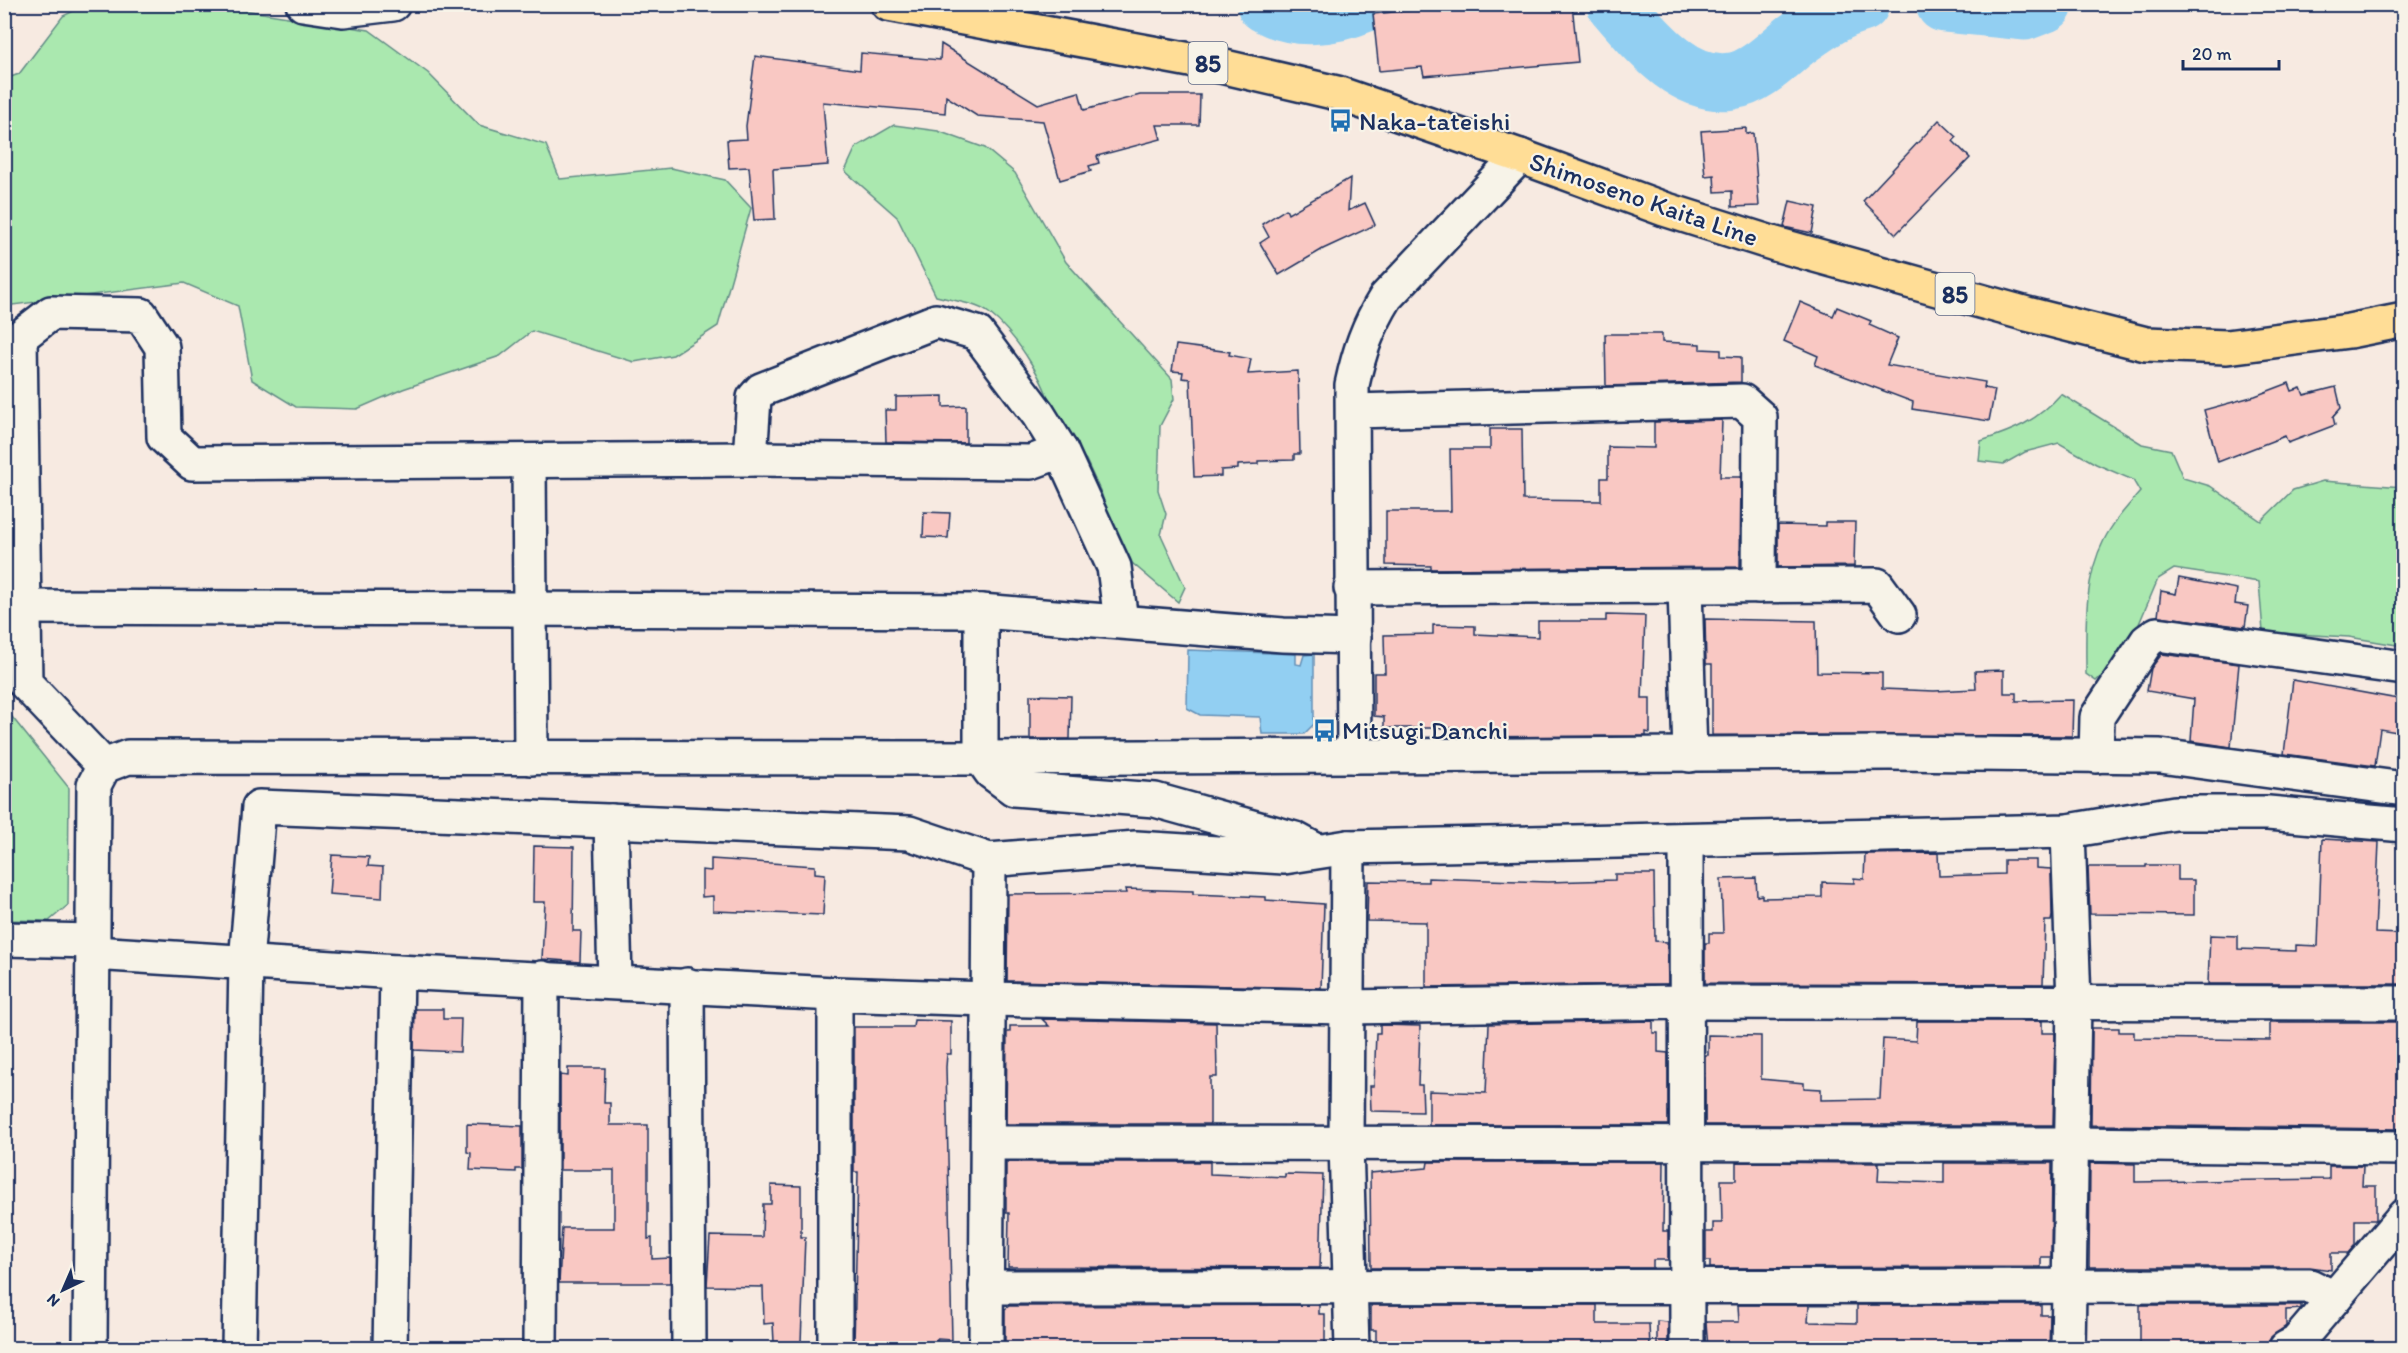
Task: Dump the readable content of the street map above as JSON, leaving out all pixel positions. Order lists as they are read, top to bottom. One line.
{"streets":{"main road":["85","Shimoseno Kaita Line"]},"places":{"bus stop":["Naka-tateishi","Mitsugi Danchi"]},"scale_bar":"20 m","north":"bottom left"}
